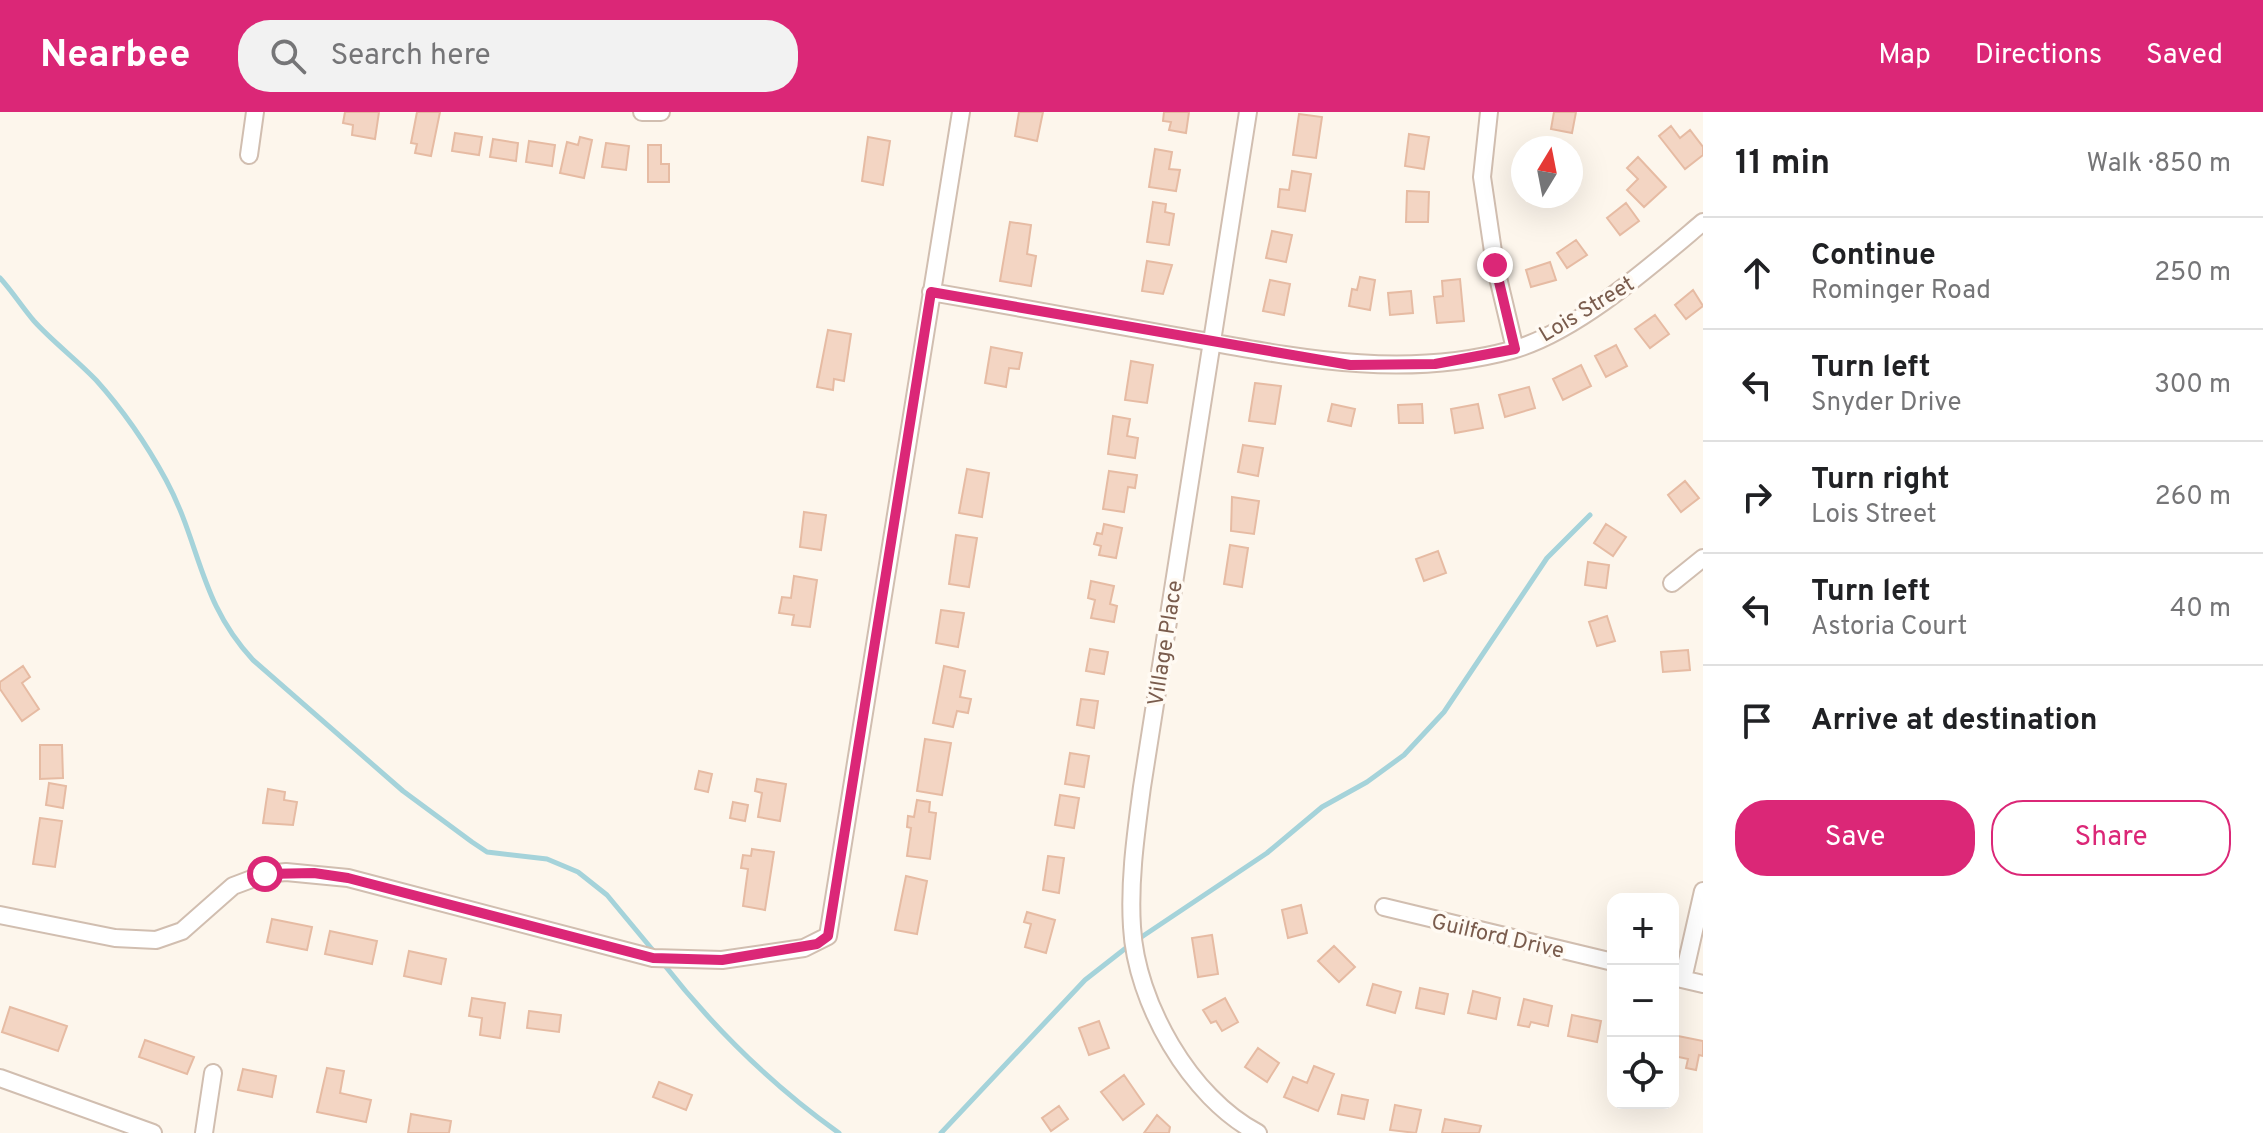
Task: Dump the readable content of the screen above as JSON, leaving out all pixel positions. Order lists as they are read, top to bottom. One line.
{"streets":{"street":["Lois Street","Village Place","Guilford Drive"]},"crossings":[["Lois Street","Village Place"]],"north":"top","page":{"header":"Nearbee","search":"Search here","nav":["Map","Directions","Saved"],"heading":["11 min","Walk · 850 m"],"list":[["Continue","Rominger Road","250 m"],["Turn left","Snyder Drive","300 m"],["Turn right","Lois Street","260 m"],["Turn left","Astoria Court","40 m"],"Arrive at destination"],"buttons":["Save","Share"],"map_buttons":["+","−"]}}
